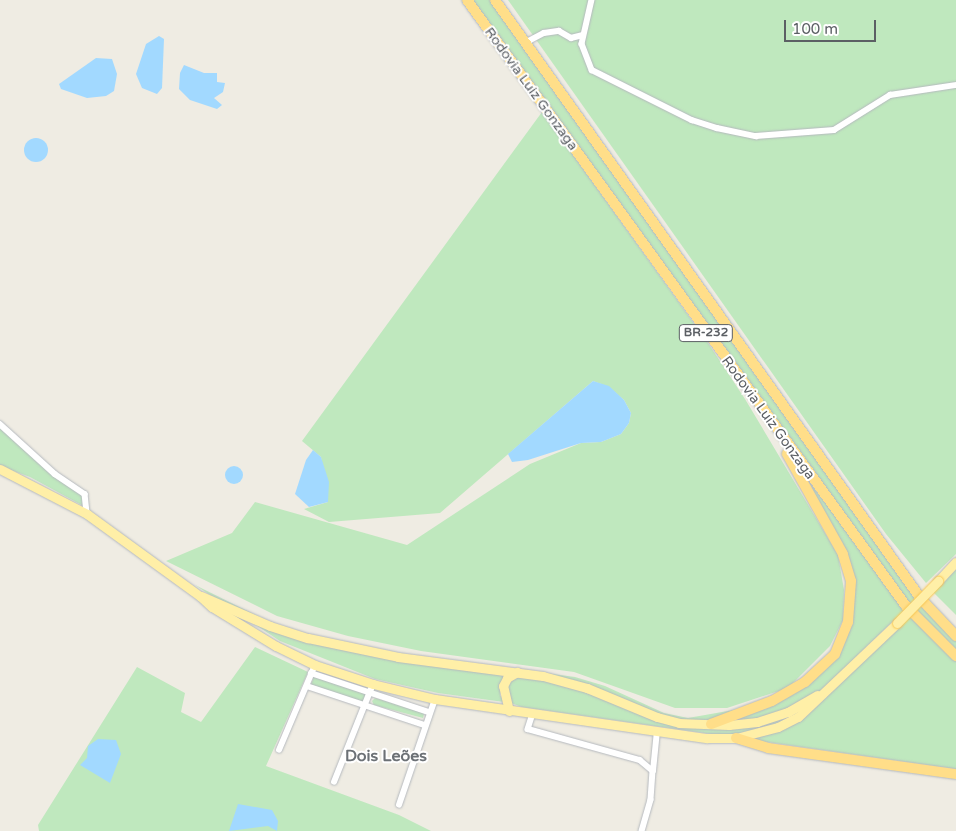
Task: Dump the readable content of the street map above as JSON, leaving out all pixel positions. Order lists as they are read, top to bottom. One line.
{"streets":{"highway":["Rodovia Luiz Gonzaga","BR-232"]},"districts":["Dois Leões"],"scale_bar":"100 m"}
